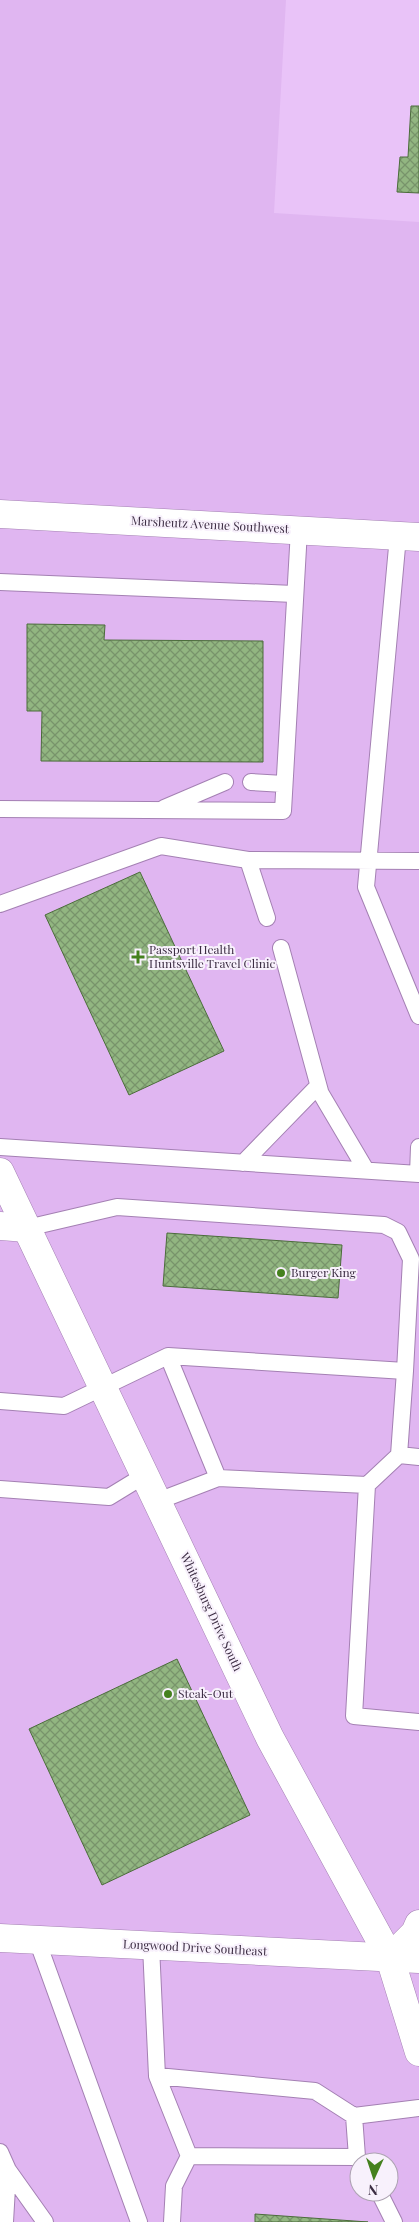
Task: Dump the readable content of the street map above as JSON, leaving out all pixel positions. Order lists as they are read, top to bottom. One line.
{"streets":{"main road":["Marsheutz Avenue Southwest","Whitesburg Drive South","Longwood Drive Southeast"]},"crossings":[["Whitesburg Drive South","Longwood Drive Southeast"]],"places":{"health":["Passport Health Huntsville Travel Clinic"],"other":["Burger King","Steak-Out"]},"north":"bottom"}
